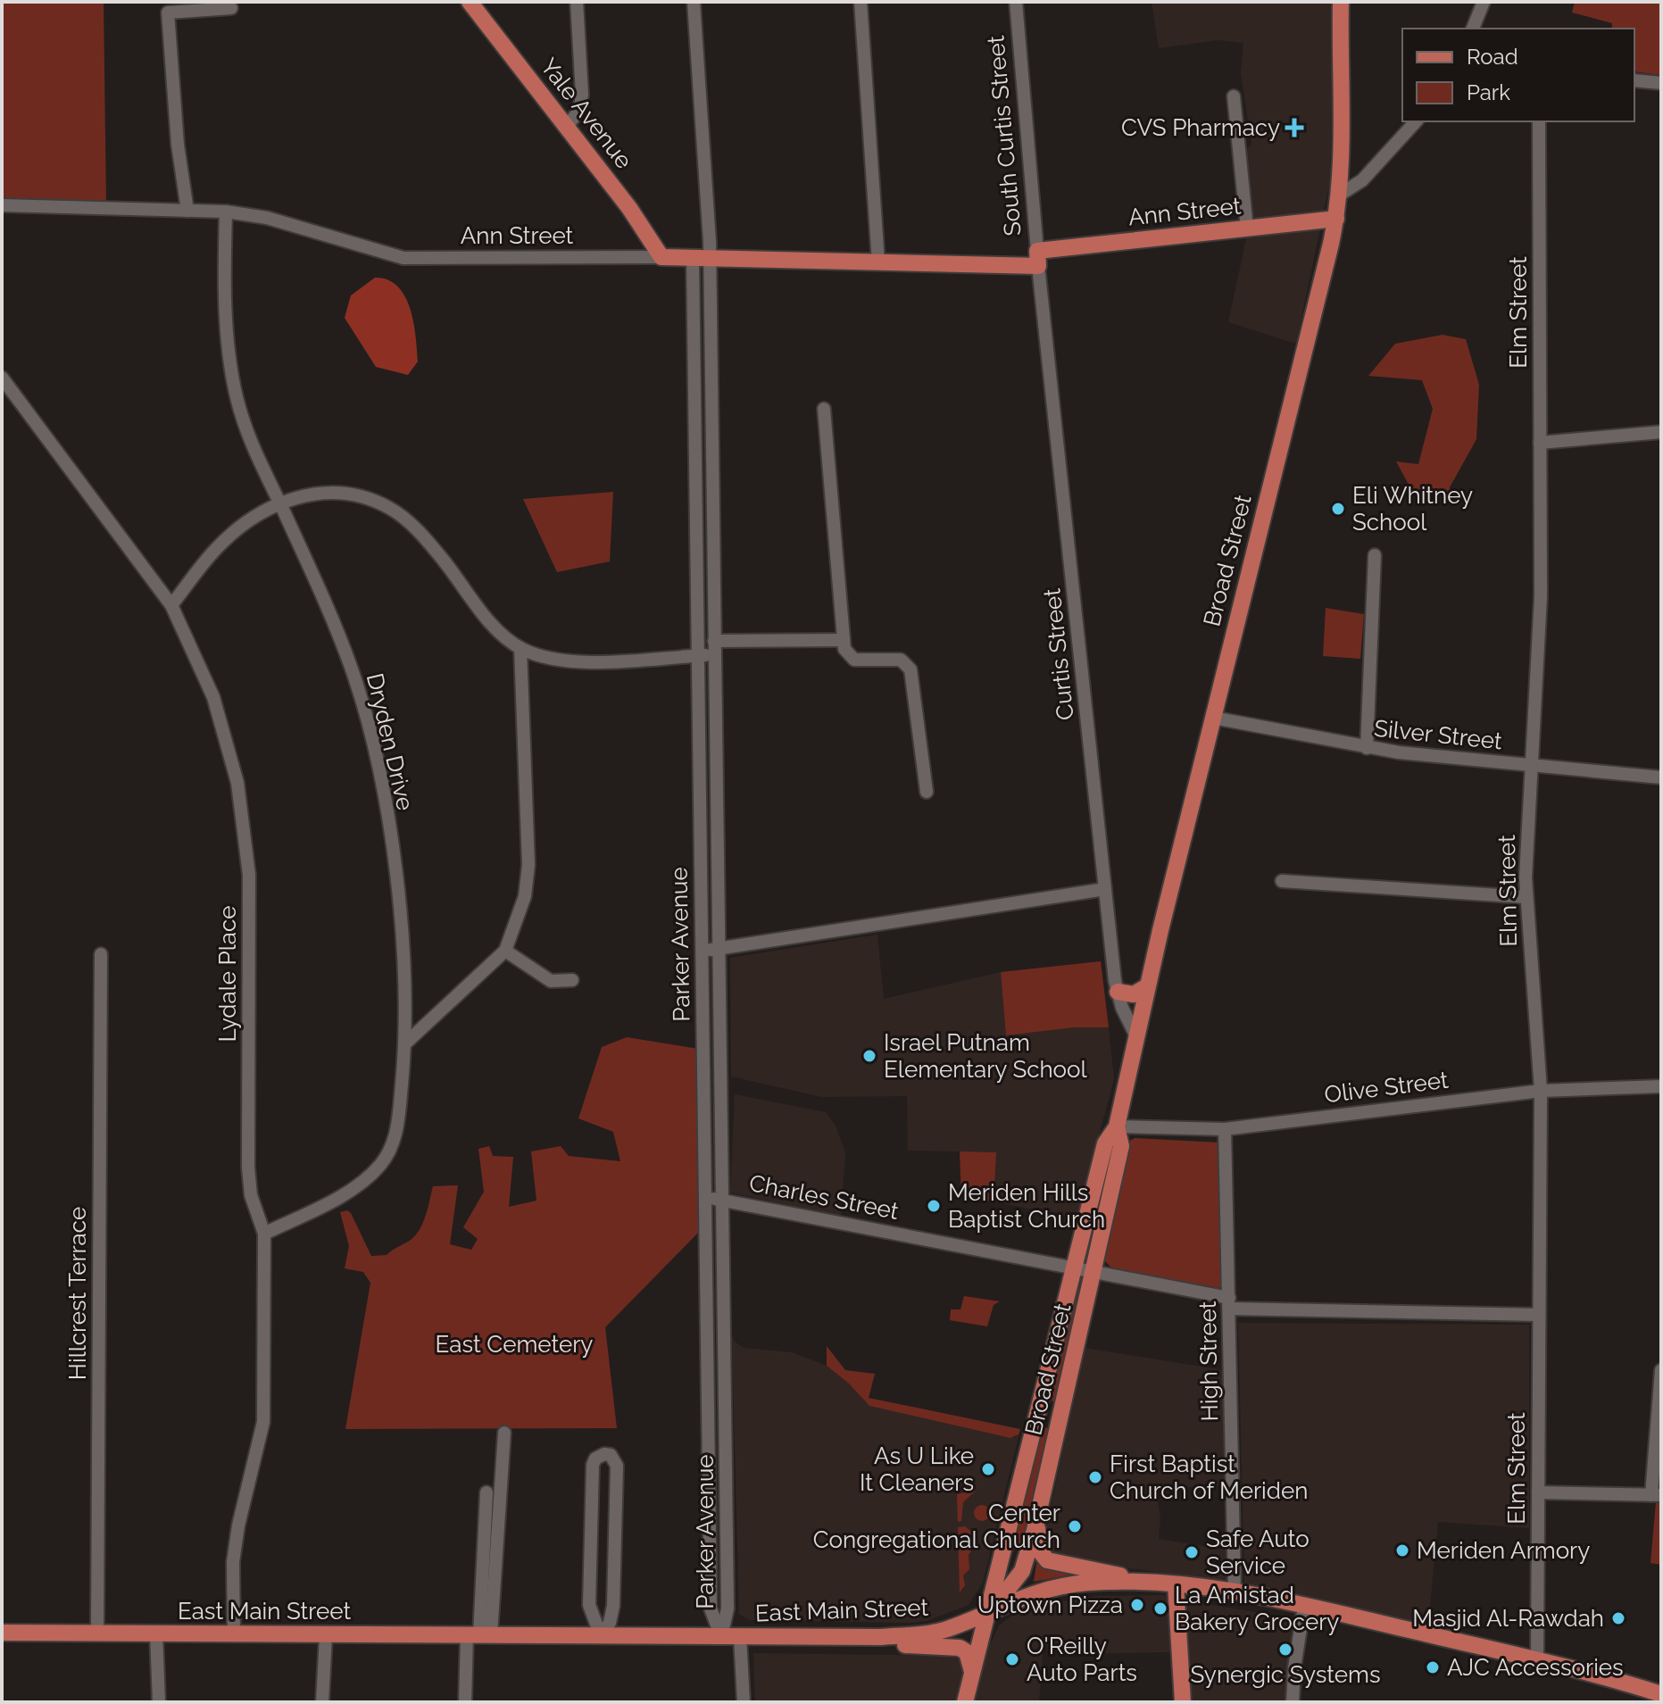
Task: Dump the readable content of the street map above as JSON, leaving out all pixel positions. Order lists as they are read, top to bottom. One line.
{"streets":{"main road":["Yale Avenue","Ann Street","Broad Street","East Main Street"],"street":["South Curtis Street","Elm Street","Curtis Street","Silver Street","Dryden Drive","Parker Avenue","Lydale Place","Olive Street","Charles Street","Hillcrest Terrace","High Street"]},"crossings":[["Yale Avenue","Ann Street"],["South Curtis Street","Ann Street"],["South Curtis Street","Curtis Street"],["Ann Street","Broad Street"],["Ann Street","Curtis Street"],["Ann Street","Dryden Drive"],["Ann Street","Parker Avenue"],["Elm Street","Silver Street"],["Elm Street","Olive Street"],["Elm Street","Charles Street"],["Elm Street","East Main Street"],["Broad Street","Curtis Street"],["Broad Street","Silver Street"],["Broad Street","Olive Street"],["Broad Street","Charles Street"],["Broad Street","East Main Street"],["Dryden Drive","Lydale Place"],["Parker Avenue","Charles Street"],["Parker Avenue","East Main Street"],["Lydale Place","East Main Street"],["Olive Street","High Street"],["Charles Street","High Street"],["Hillcrest Terrace","East Main Street"],["High Street","East Main Street"]],"parks":["East Cemetery"],"places":{"health":["CVS Pharmacy"],"other":["Eli Whitney School","Israel Putnam Elementary School","Meriden Hills Baptist Church","As U Like It Cleaners","First Baptist Church of Meriden","Center Congregational Church","Meriden Armory","Safe Auto Service","Uptown Pizza","La Amistad Bakery Grocery","Masjid Al-Rawdah","Synergic Systems","O'Reilly Auto Parts","AJC Accessories"]},"legend":["Road","Park"]}
